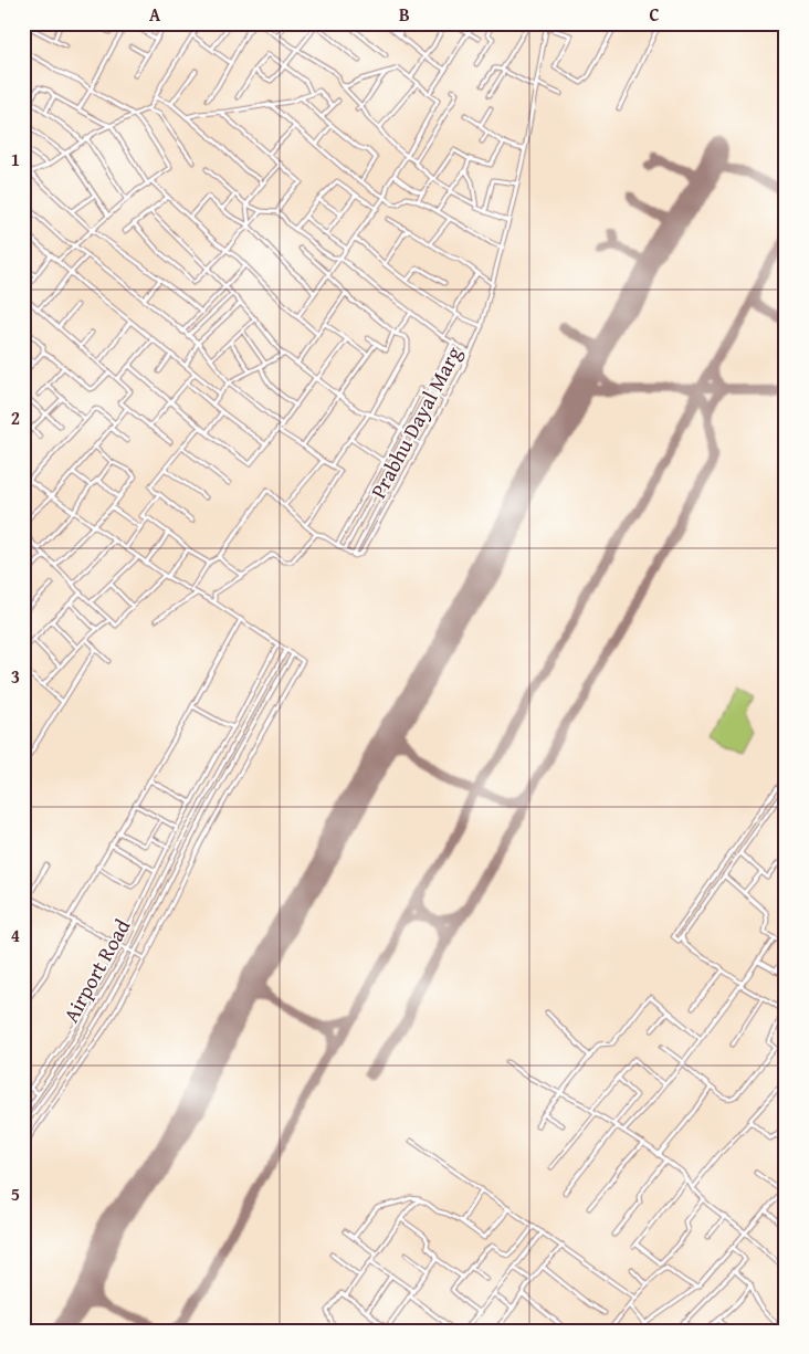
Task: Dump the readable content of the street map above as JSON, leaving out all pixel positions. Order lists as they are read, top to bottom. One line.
{"streets":{"street":["Prabhu Dayal Marg","Airport Road"]},"grid":{"columns":["A","B","C"],"rows":["1","2","3","4","5"]}}
